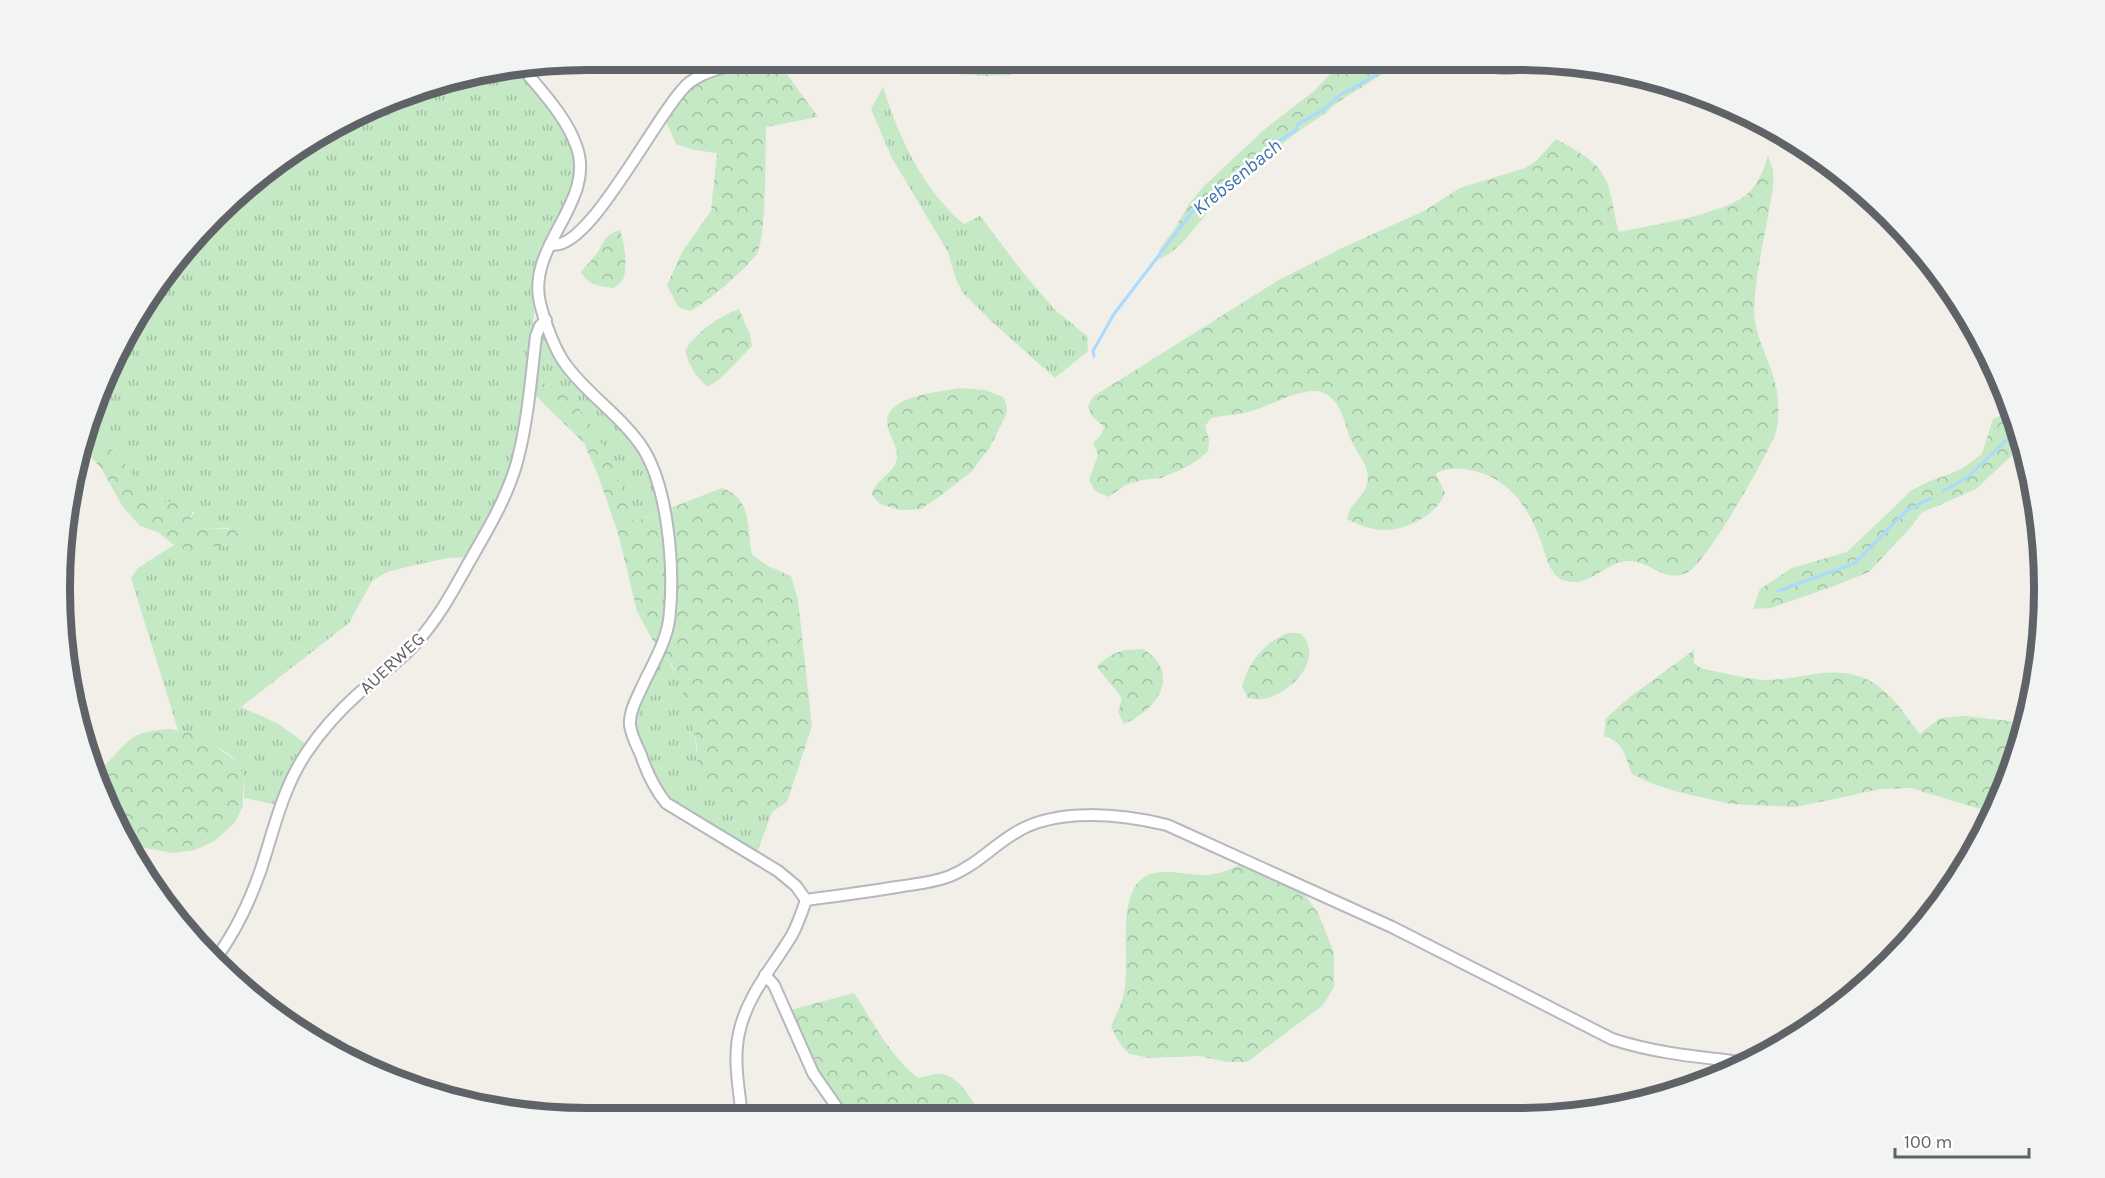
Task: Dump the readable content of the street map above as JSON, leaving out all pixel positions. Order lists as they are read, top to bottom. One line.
{"streets":{"street":["AUERWEG"]},"water":["Krebsenbach"],"scale_bar":"100 m"}
